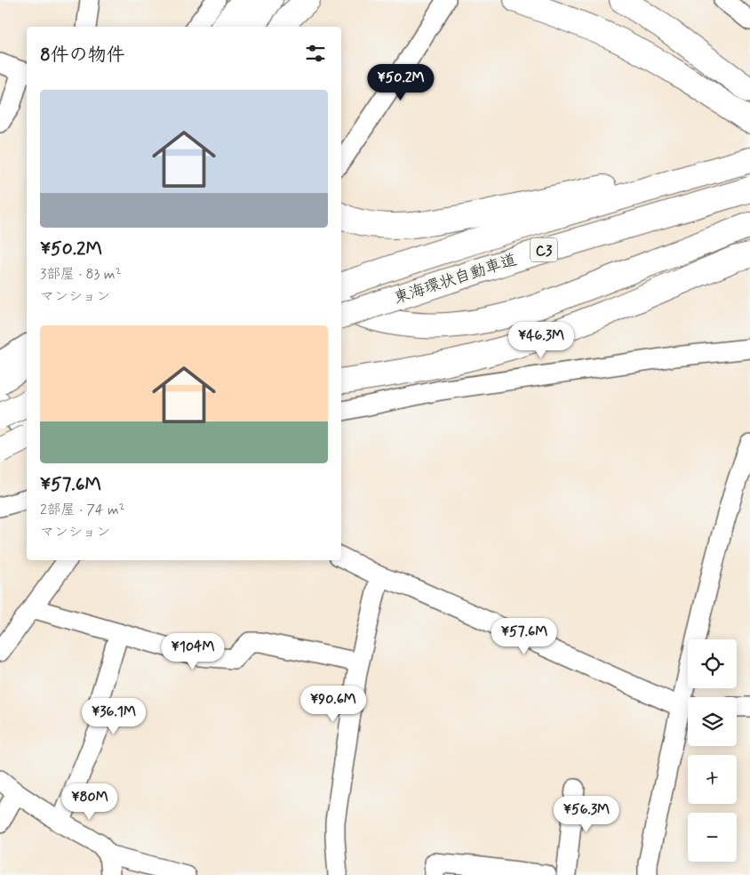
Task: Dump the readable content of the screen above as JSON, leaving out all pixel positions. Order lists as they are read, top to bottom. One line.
{"streets":{"highway":["C3","東海環状自動車道"]},"page":{"heading":"8件の物件","price":["¥50.2M","¥46.3M","¥57.6M","¥104M","¥90.6M","¥36.1M","¥80M","¥56.3M"],"list":[{"name":"¥50.2M","note":"3部屋 · 83 m² · マンション"},{"name":"¥57.6M","note":"2部屋 · 74 m² · マンション"}],"map_buttons":["+","−"]}}
